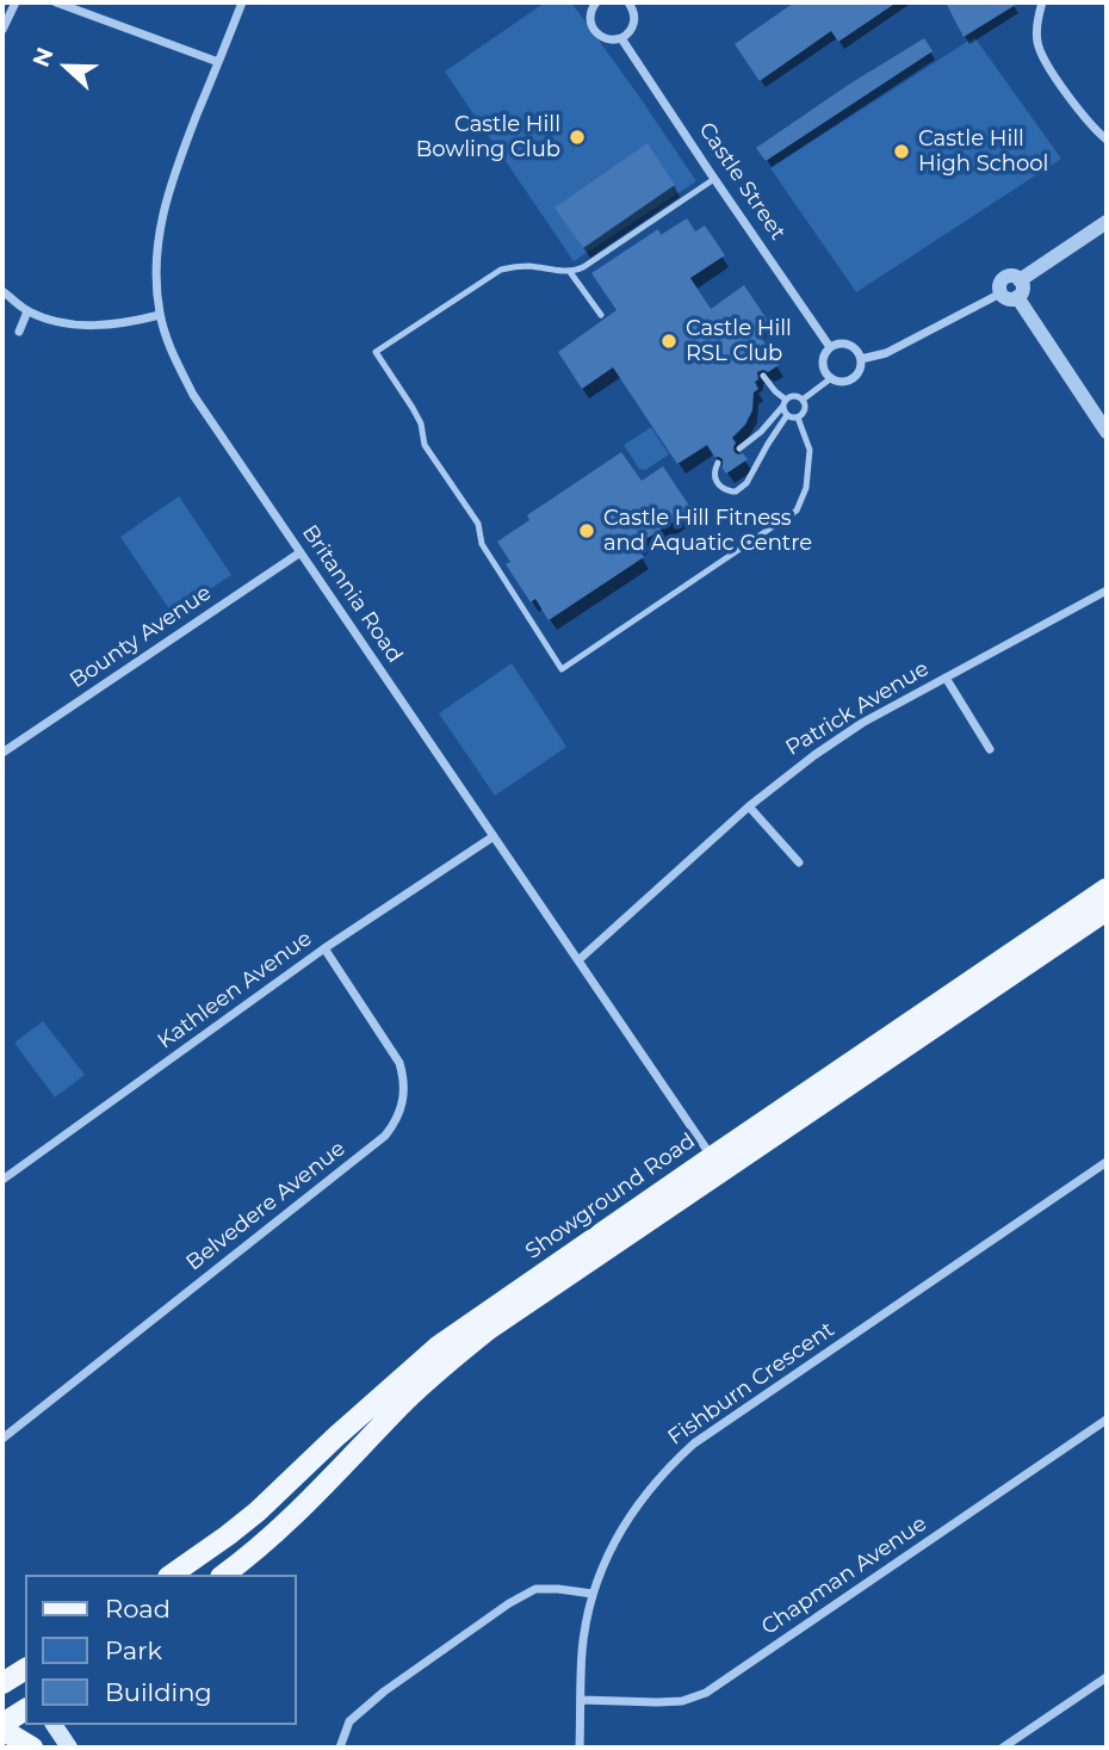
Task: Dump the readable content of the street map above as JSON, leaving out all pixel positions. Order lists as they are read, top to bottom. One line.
{"streets":{"main road":["Showground Road"],"street":["Castle Street","Britannia Road","Bounty Avenue","Patrick Avenue","Kathleen Avenue","Belvedere Avenue","Fishburn Crescent","Chapman Avenue"]},"crossings":[["Britannia Road","Bounty Avenue"],["Britannia Road","Patrick Avenue"],["Britannia Road","Kathleen Avenue"],["Britannia Road","Showground Road"],["Kathleen Avenue","Belvedere Avenue"],["Fishburn Crescent","Chapman Avenue"]],"places":["Castle Hill Bowling Club","Castle Hill High School","Castle Hill RSL Club","Castle Hill Fitness and Aquatic Centre"],"legend":["Road","Park","Building"],"north":"left"}
